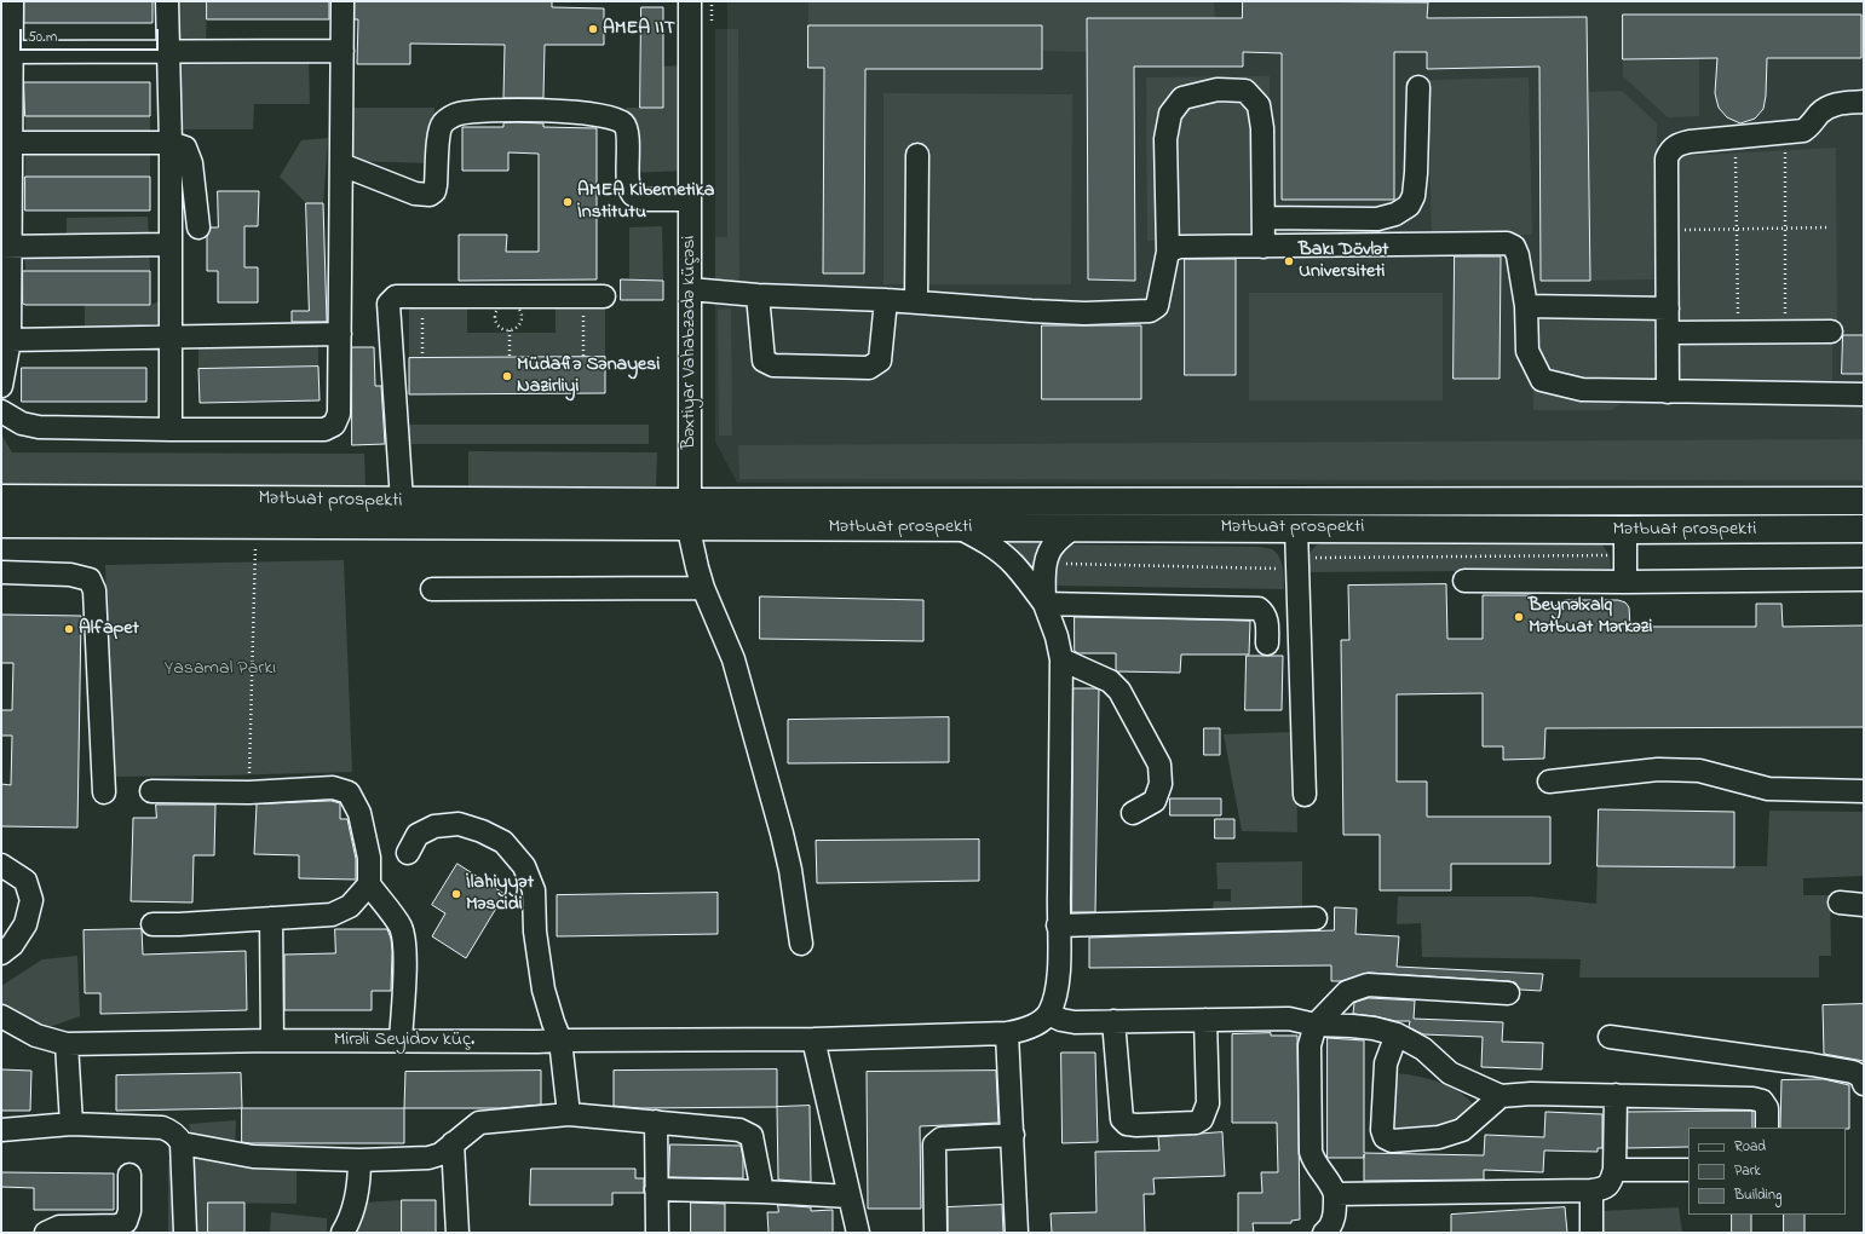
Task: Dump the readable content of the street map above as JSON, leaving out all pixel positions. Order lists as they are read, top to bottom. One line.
{"streets":{"main road":["Mətbuat prospekti"],"street":["Bəxtiyar Vahabzadə küçəsi","Mirəli Seyidov küç."]},"parks":["Yasamal Parkı"],"places":["AMEA IIT","AMEA Kibernetika İnstitutu","Bakı Dövlət Universiteti","Müdafiə Sənayesi Nazirliyi","Beynəlxalq Mətbuat Mərkəzi","Alfapet","İlahiyyət Məscidi"],"legend":["Road","Park","Building"],"scale_bar":"50 m"}
